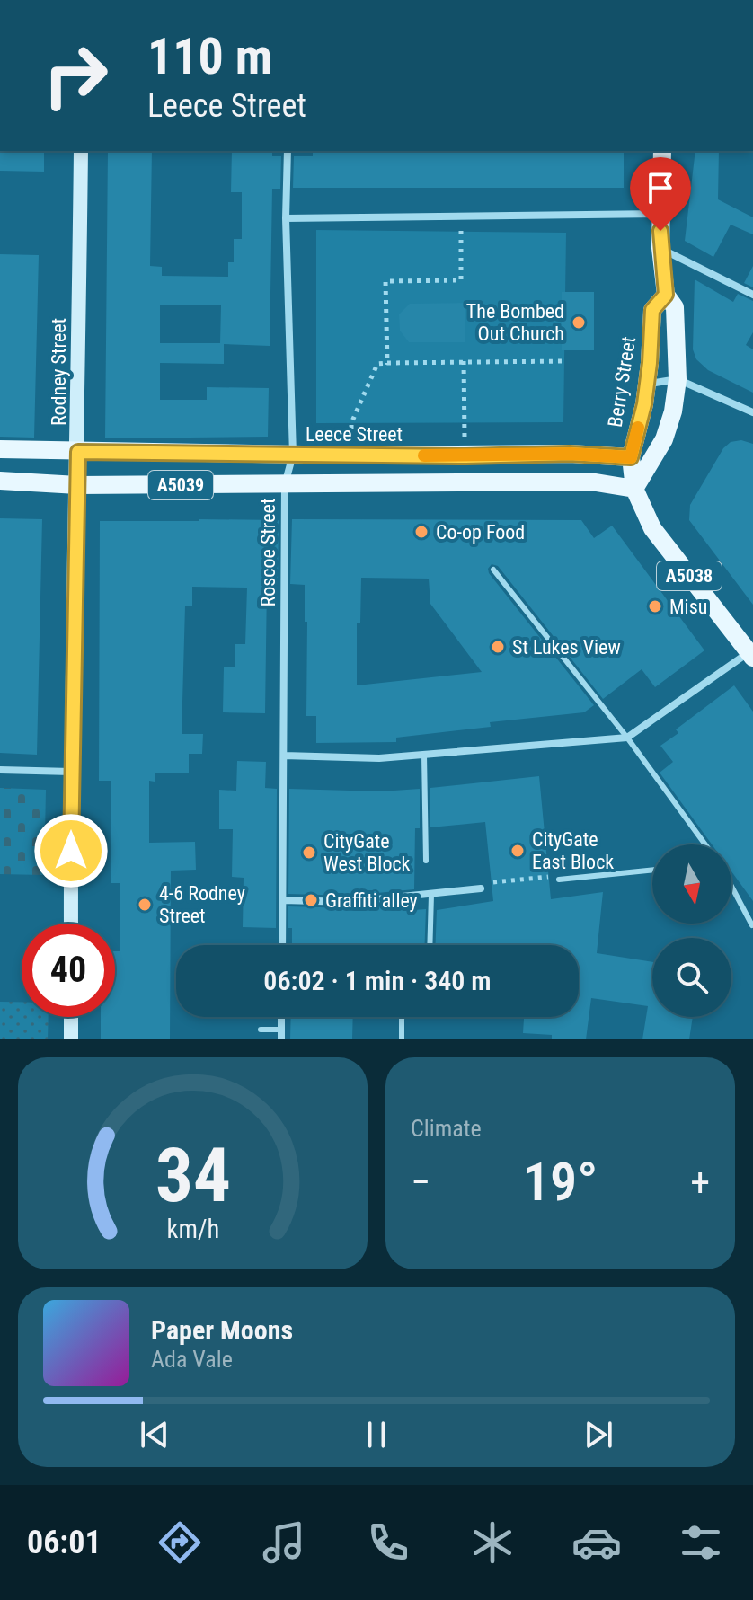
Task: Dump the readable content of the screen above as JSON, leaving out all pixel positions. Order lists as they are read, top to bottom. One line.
{"streets":{"main road":["Berry Street","Leece Street","A5039","A5038"],"street":["Rodney Street","Roscoe Street"]},"crossings":[["Rodney Street","Leece Street"],["Rodney Street","A5039"],["Berry Street","Leece Street"],["Berry Street","A5039"],["Berry Street","A5038"],["Leece Street","A5039"],["Leece Street","Roscoe Street"],["A5039","Roscoe Street"],["A5039","A5038"]],"places":["The Bombed Out Church","Co-op Food","Misu","St Lukes View","CityGate East Block","CityGate West Block","Graffiti alley","4-6 Rodney Street"],"north":"bottom","page":{"turn":["110 m","Leece Street"],"limit":"40","trip":"06:02 · 1 min · 340 m","tile":"Climate","heat":["−","19°","+"],"song":["Paper Moons","Ada Vale"],"tabs":"06:01","gauge":["34","km/h"]}}
